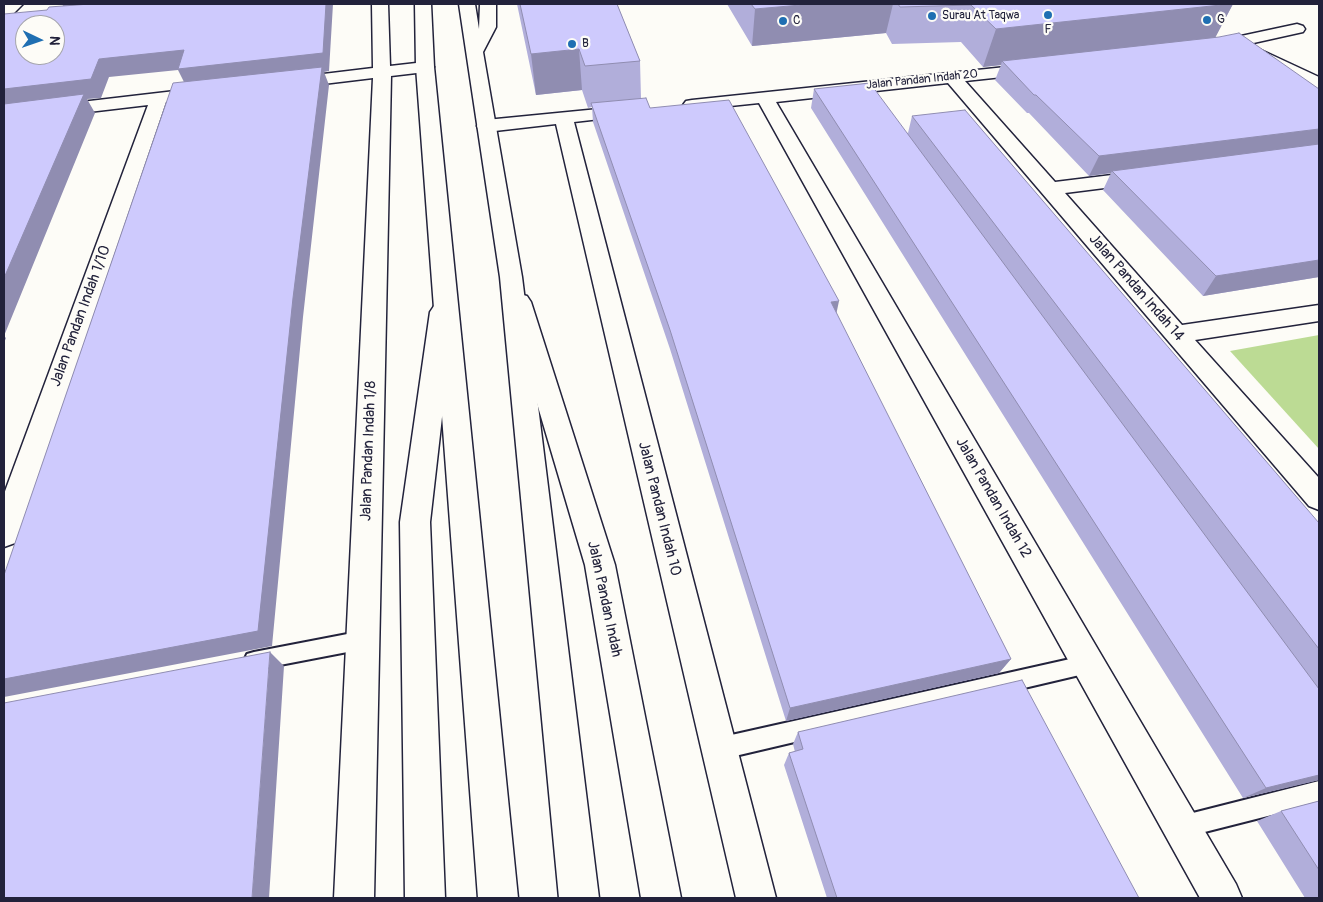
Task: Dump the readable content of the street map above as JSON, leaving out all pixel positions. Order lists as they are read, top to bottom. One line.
{"streets":{"main road":["Jalan Pandan Indah 20","Jalan Pandan Indah 14","Jalan Pandan Indah 1/10","Jalan Pandan Indah 1/8","Jalan Pandan Indah 12","Jalan Pandan Indah 10","Jalan Pandan Indah"]},"crossings":[["Jalan Pandan Indah 20","Jalan Pandan Indah 14"],["Jalan Pandan Indah 20","Jalan Pandan Indah 12"]],"places":["F","Surau At Taqwa","G","C","B"],"north":"right"}
